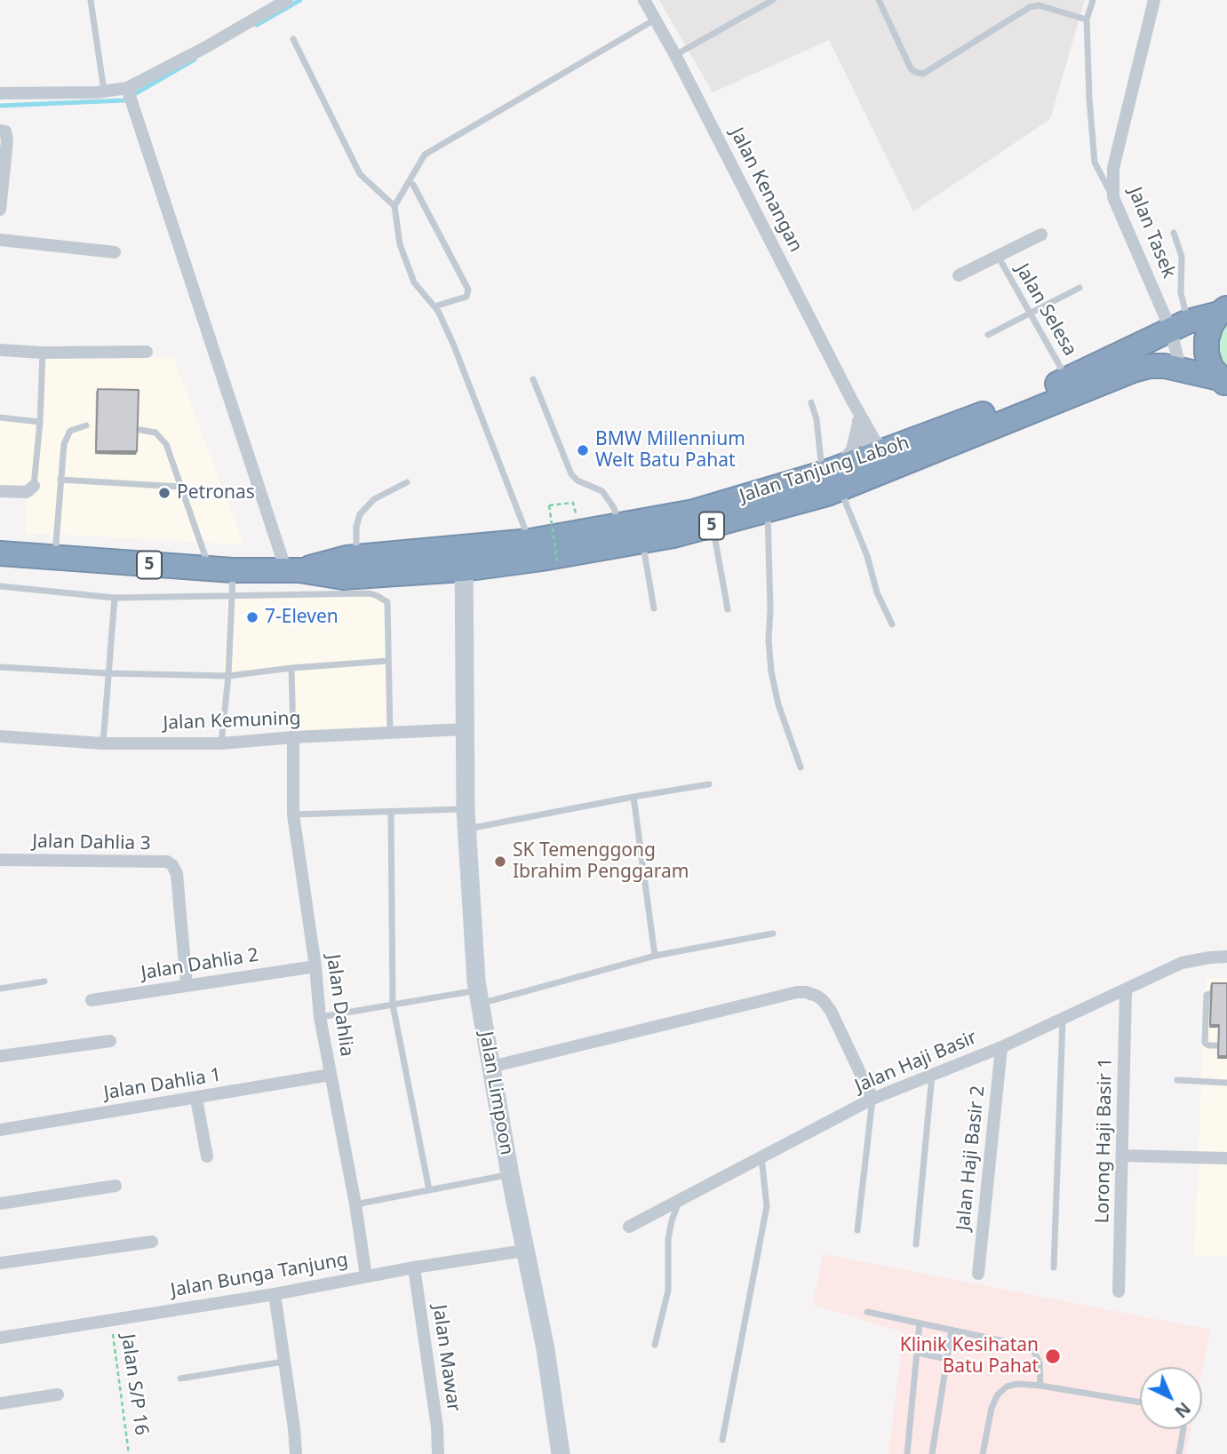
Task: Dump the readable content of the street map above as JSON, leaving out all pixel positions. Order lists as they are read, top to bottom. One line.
{"streets":{"highway":["Jalan Tanjung Laboh","5"],"street":["Jalan Kenangan","Jalan Tasek","Jalan Kemuning","Jalan Dahlia 3","Jalan Dahlia 2","Jalan Dahlia","Jalan Haji Basir","Jalan Dahlia 1","Jalan Limpoon","Lorong Haji Basir 1","Jalan Haji Basir 2","Jalan Bunga Tanjung","Jalan Mawar"],"lane":["Jalan Selesa"],"path":["Jalan S/P 16"]},"crossings":[["Jalan Kenangan","Jalan Tanjung Laboh"],["Jalan Tasek","Jalan Tanjung Laboh"],["Jalan Selesa","Jalan Tanjung Laboh"],["Jalan Tanjung Laboh","5"],["Jalan Tanjung Laboh","Jalan Limpoon"],["Jalan Kemuning","Jalan Dahlia"],["Jalan Kemuning","Jalan Limpoon"],["Jalan Dahlia 3","Jalan Dahlia 2"],["Jalan Dahlia 2","Jalan Dahlia"],["Jalan Dahlia","Jalan Dahlia 1"],["Jalan Dahlia","Jalan Bunga Tanjung"],["Jalan Haji Basir","Lorong Haji Basir 1"],["Jalan Haji Basir","Jalan Haji Basir 2"],["Jalan Limpoon","Jalan Bunga Tanjung"],["Jalan Bunga Tanjung","Jalan Mawar"],["Jalan Bunga Tanjung","Jalan S/P 16"]],"places":["BMW Millennium Welt Batu Pahat","Petronas","7-Eleven","SK Temenggong Ibrahim Penggaram","Klinik Kesihatan Batu Pahat"],"north":"bottom right"}
